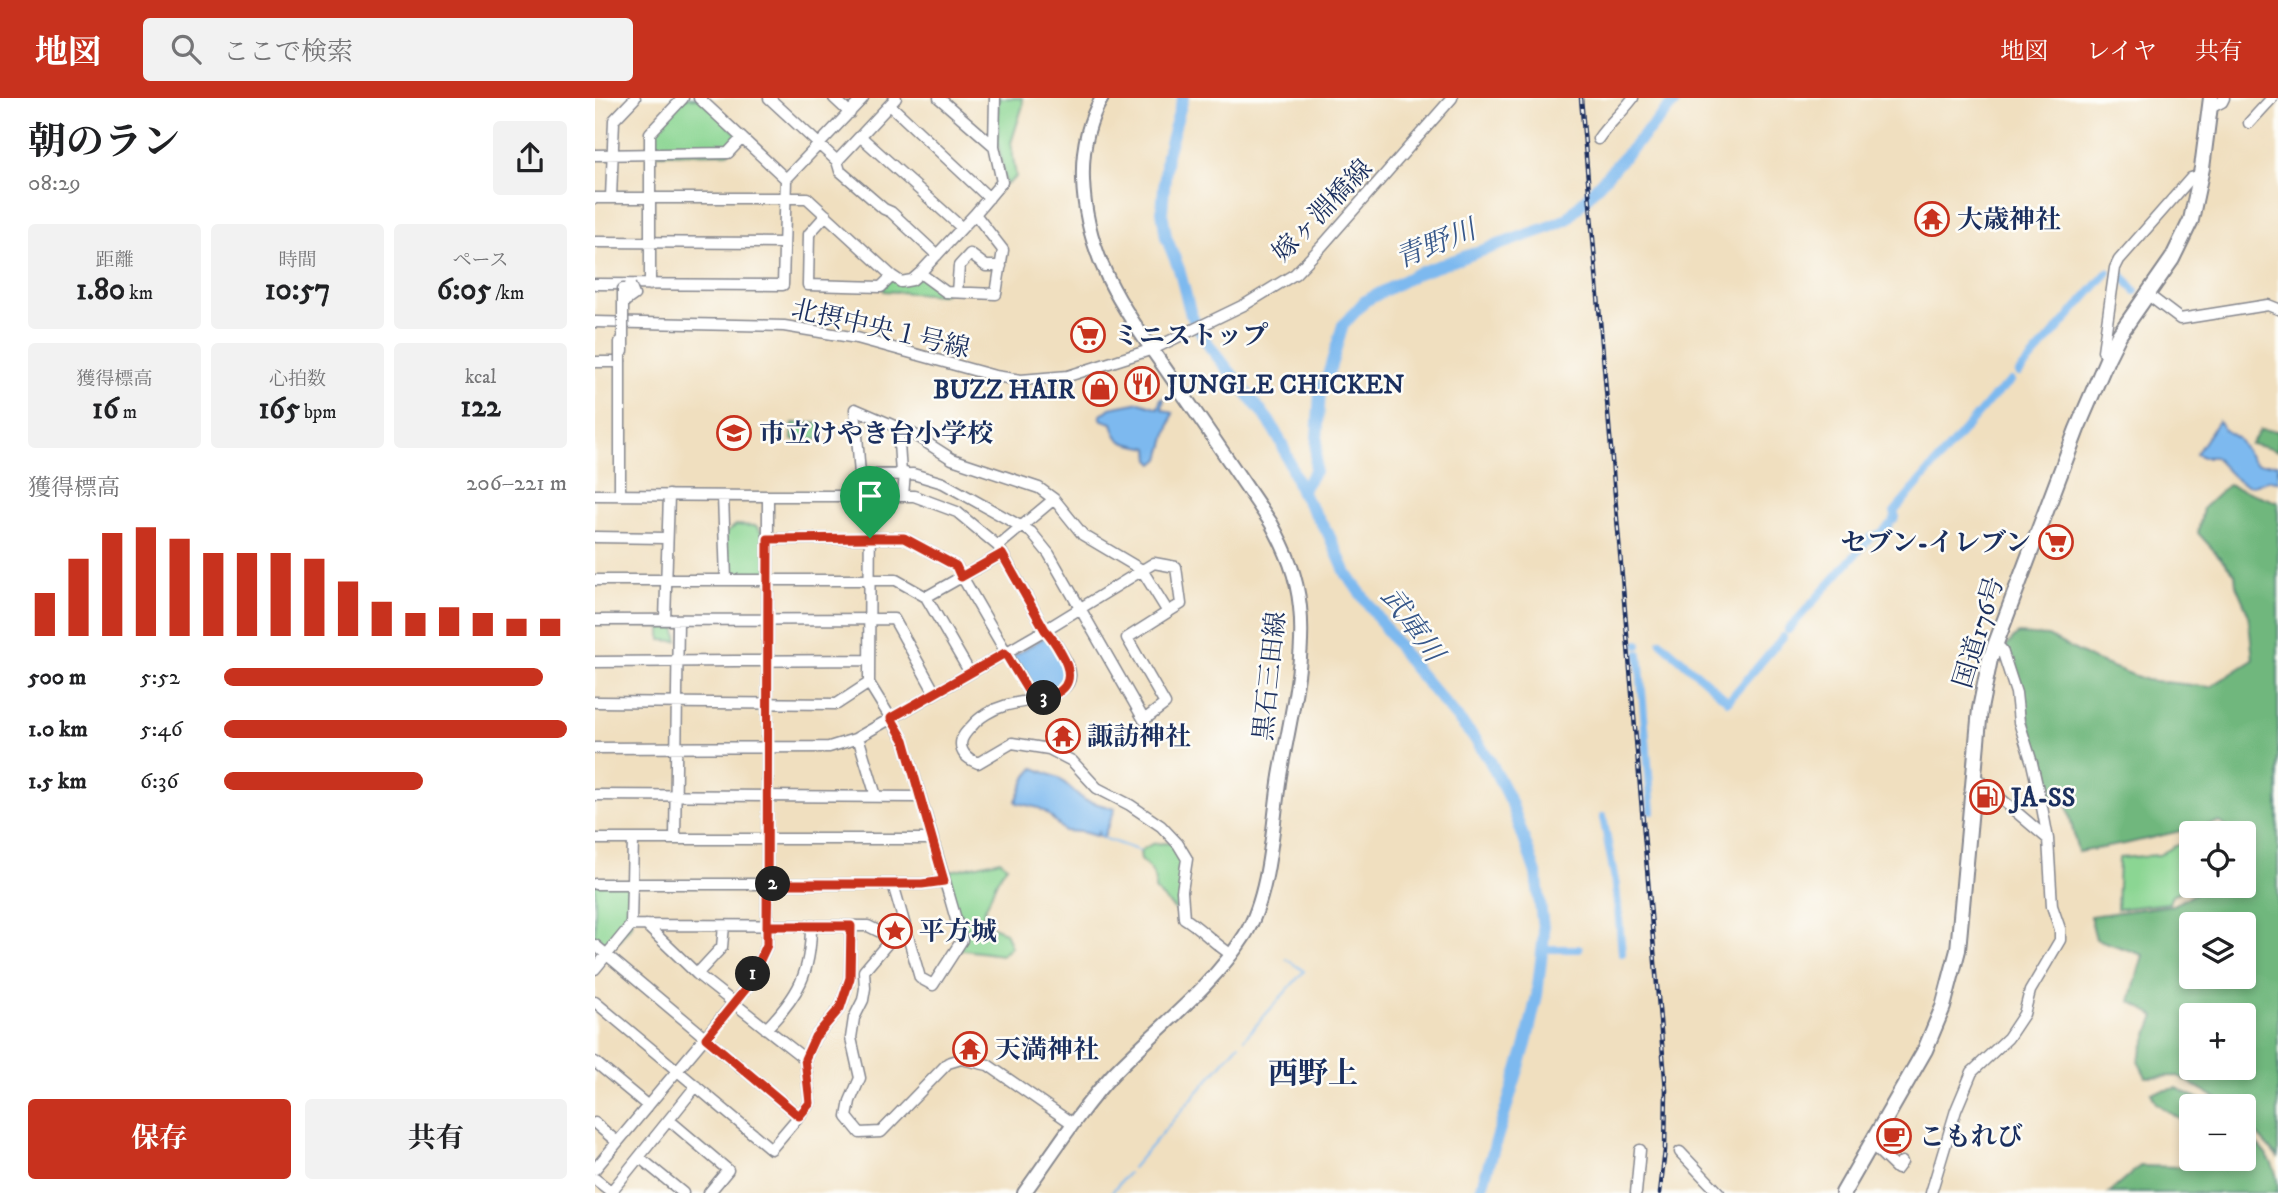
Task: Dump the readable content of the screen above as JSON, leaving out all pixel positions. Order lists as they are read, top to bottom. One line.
{"streets":{"highway":["国道176号"],"main road":["黒石三田線"],"street":["嫁ヶ淵橋線","北摂中央１号線"]},"crossings":[["嫁ヶ淵橋線","北摂中央１号線"],["嫁ヶ淵橋線","黒石三田線"],["北摂中央１号線","黒石三田線"]],"districts":["西野上"],"water":["青野川","武庫川"],"places":{"temple":["大歳神社","諏訪神社","天満神社"],"supermarket":["ミニストップ","セブン-イレブン"],"restaurant":["JUNGLE CHICKEN"],"shop":["BUZZ HAIR"],"school or university":["市立けやき台小学校"],"fuel station":["JA-SS"],"place":["平方城"],"cafe":["こもれび"]},"page":{"header":"地図","search":"ここで検索","nav":["地図","レイヤ","共有"],"heading":["朝のラン","08:29"],"stats":[["距離","1.80 km"],["時間","10:57"],["ペース","6:05 /km"],["獲得標高","16 m"],["心拍数","165 bpm"],["kcal","122"]],"chart":["獲得標高","206–221 m"],"list":[{"name":"500 m","note":"5:52"},{"name":"1.0 km","note":"5:46"},{"name":"1.5 km","note":"6:36"}],"pins":["3","2","1"],"map_buttons":["+","−"],"buttons":["保存","共有"]}}
